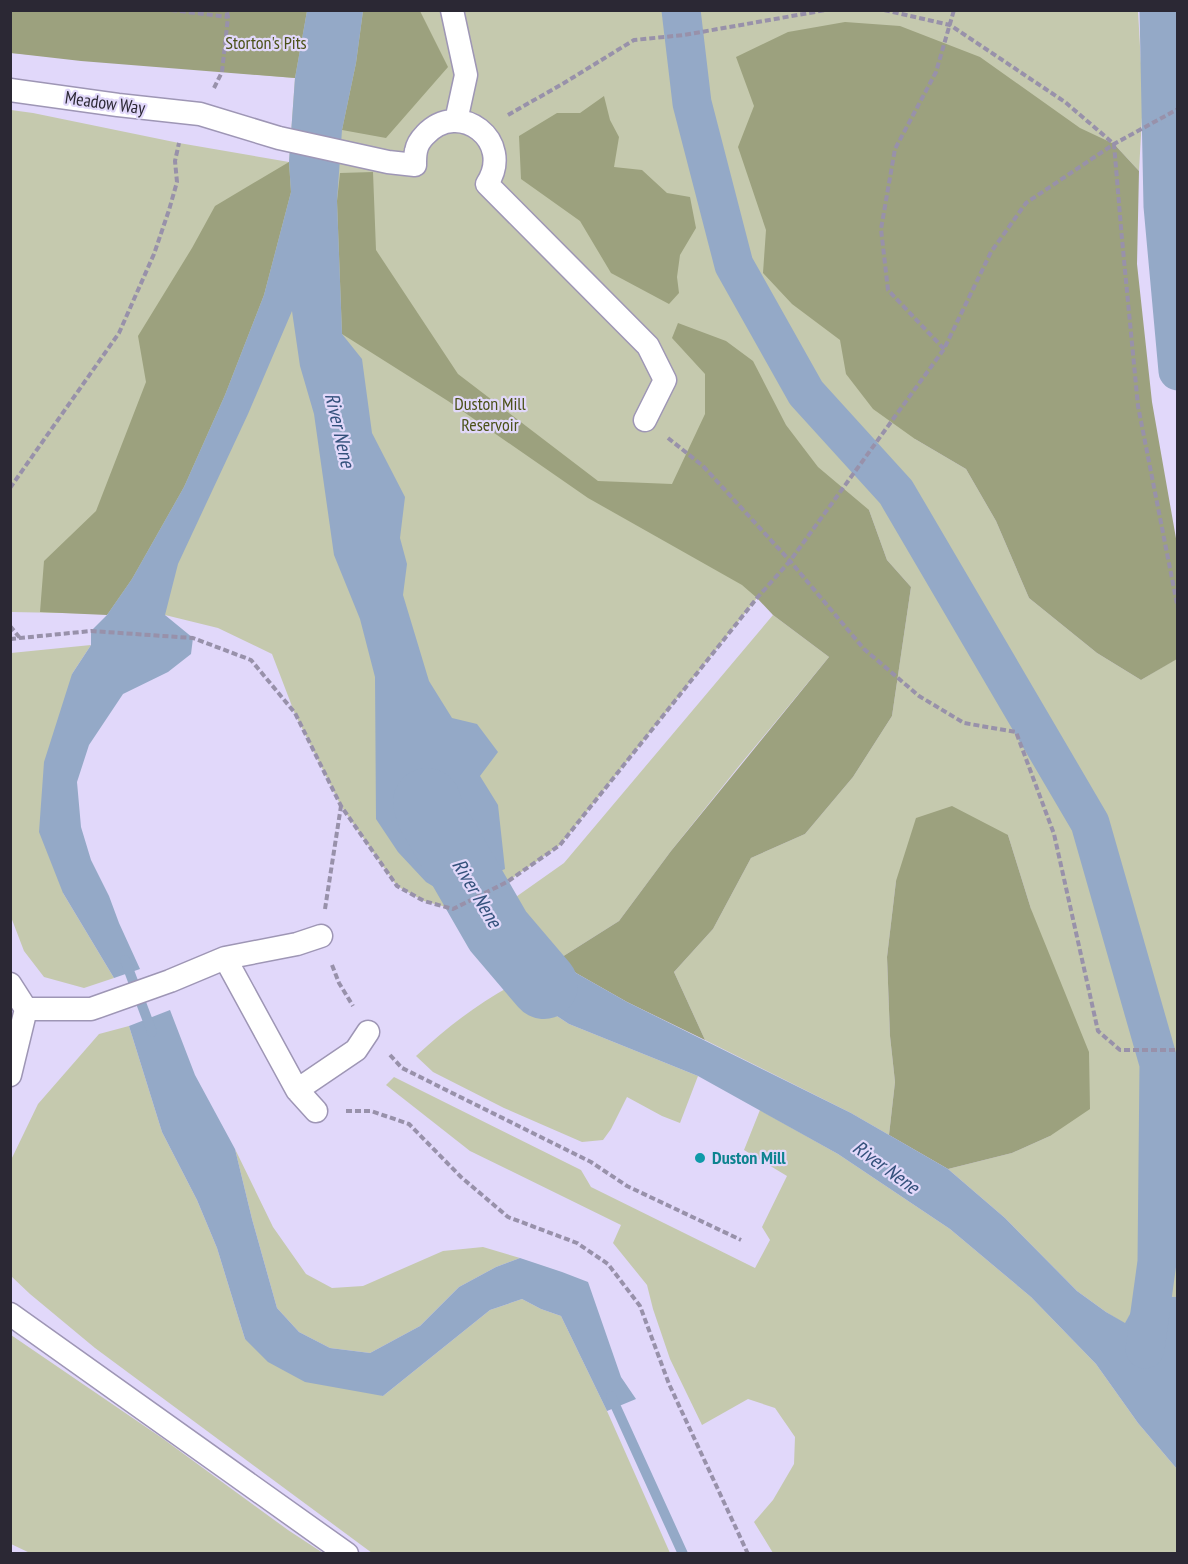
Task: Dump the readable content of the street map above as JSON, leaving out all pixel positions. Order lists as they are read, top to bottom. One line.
{"streets":{"lane":["Meadow Way"]},"water":["River Nene"],"parks":["Storton's Pits","Duston Mill Reservoir"],"places":["Duston Mill"]}
